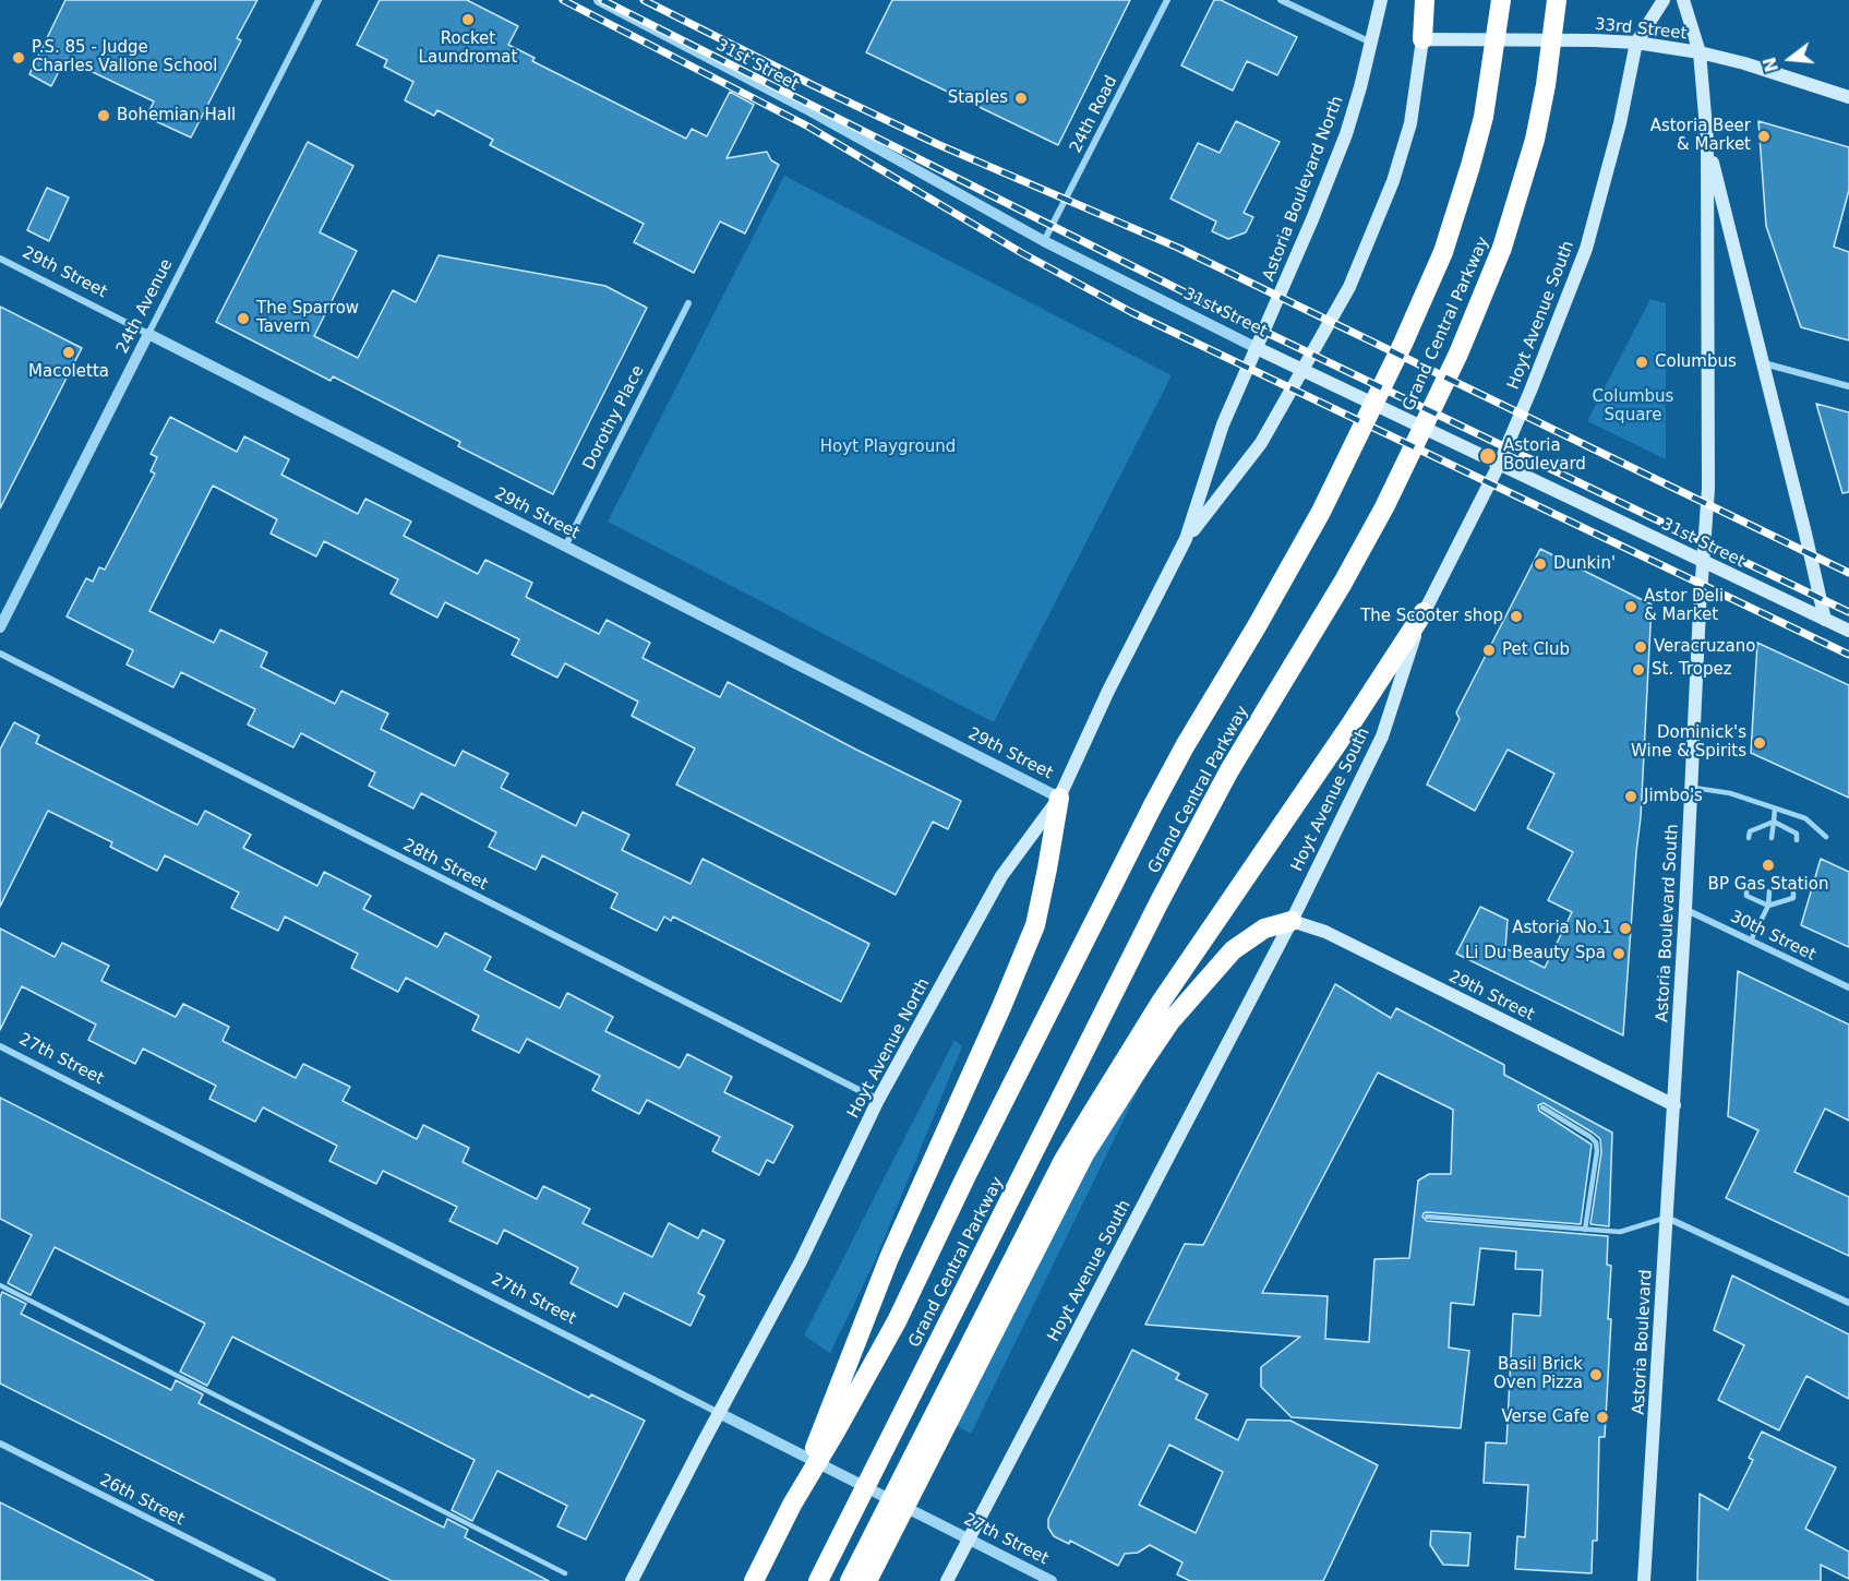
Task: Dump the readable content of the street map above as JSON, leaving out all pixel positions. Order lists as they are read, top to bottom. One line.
{"streets":{"highway":["Grand Central Parkway"],"main road":["33rd Street","31st Street","Astoria Boulevard North","29th Street","Hoyt Avenue South","Astoria Boulevard South","Hoyt Avenue North","Astoria Boulevard"],"street":["24th Road","24th Avenue","Dorothy Place","28th Street","30th Street","27th Street","26th Street"]},"crossings":[["33rd Street","Hoyt Avenue South"],["33rd Street","Astoria Boulevard South"],["31st Street","24th Road"],["31st Street","Astoria Boulevard North"],["31st Street","Hoyt Avenue South"],["31st Street","Astoria Boulevard South"],["31st Street","Hoyt Avenue North"],["Astoria Boulevard North","Hoyt Avenue North"],["29th Street","24th Avenue"],["29th Street","Hoyt Avenue South"],["29th Street","Dorothy Place"],["29th Street","Astoria Boulevard South"],["29th Street","Hoyt Avenue North"],["29th Street","Astoria Boulevard"],["Hoyt Avenue South","27th Street"],["28th Street","Hoyt Avenue North"],["Astoria Boulevard South","30th Street"],["Astoria Boulevard South","Astoria Boulevard"],["Hoyt Avenue North","27th Street"]],"parks":["Columbus Square","Hoyt Playground"],"places":["Rocket Laundromat","P.S. 85 - Judge Charles Vallone School","Staples","Bohemian Hall","Astoria Beer & Market","The Sparrow Tavern","Macoletta","Columbus","Astoria Boulevard","Dunkin'","Astor Deli & Market","The Scooter shop","Veracruzano","Pet Club","St. Tropez","Dominick's Wine & Spirits","Jimbo's","BP Gas Station","Astoria No.1","Li Du Beauty Spa","Basil Brick Oven Pizza","Verse Cafe"],"north":"left"}
